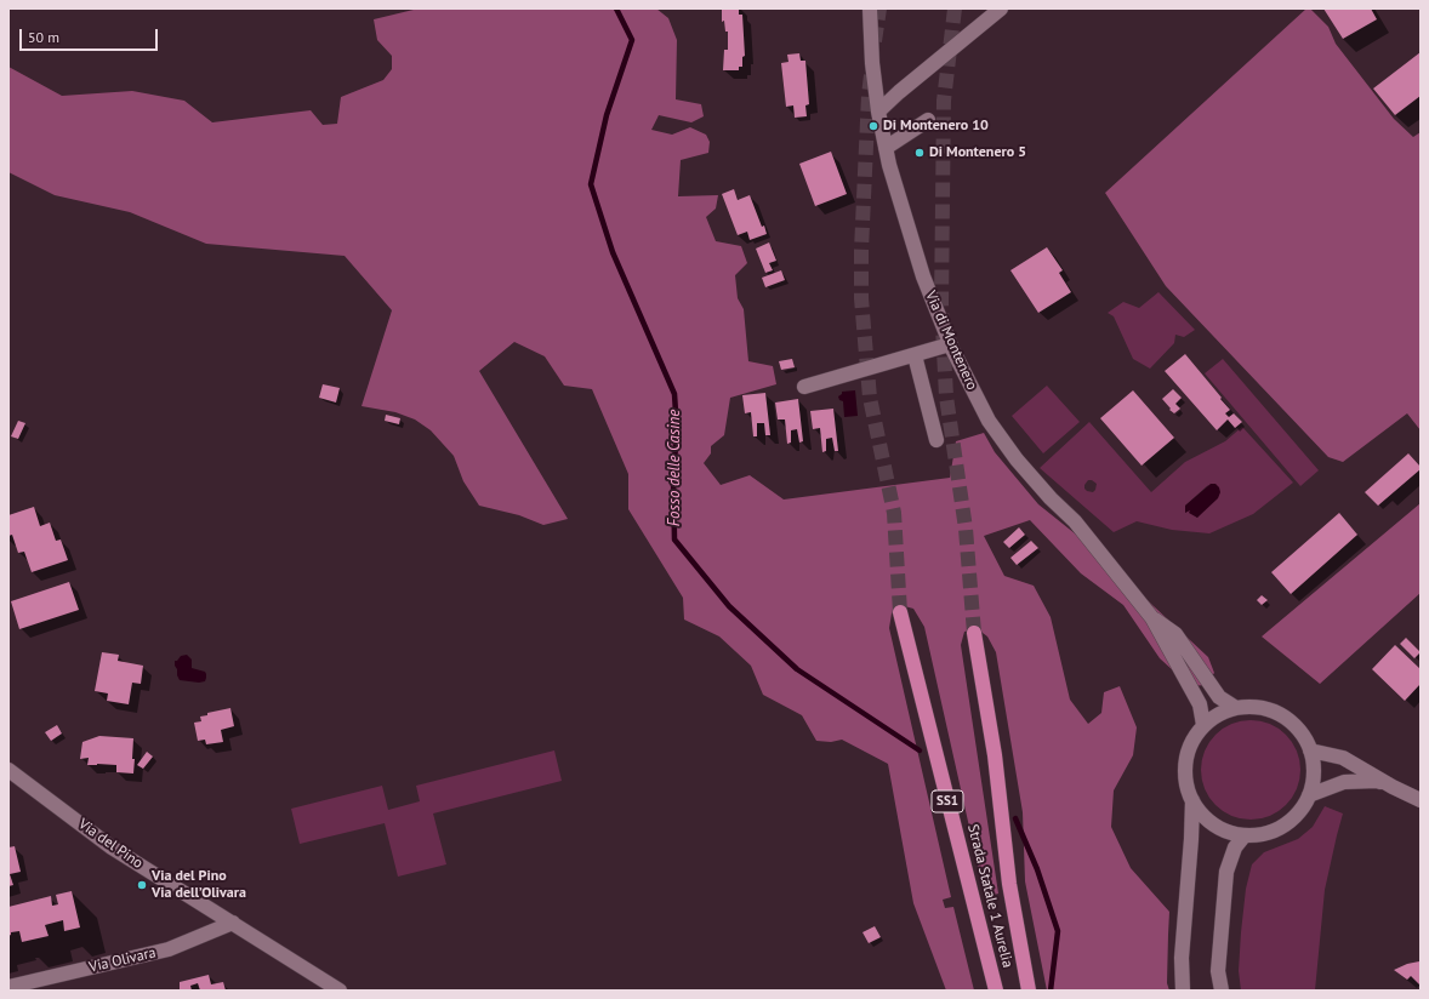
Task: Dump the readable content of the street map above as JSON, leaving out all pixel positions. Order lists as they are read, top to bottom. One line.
{"streets":{"highway":["SS1","Strada Statale 1 Aurelia"],"street":["Via di Montenero","Via del Pino","Via Olivara"]},"crossings":[["Via del Pino","Via Olivara"]],"water":["Fosso delle Casine"],"places":["Di Montenero 10","Di Montenero 5","Via del Pino Via dell’Olivara"],"scale_bar":"50 m"}
